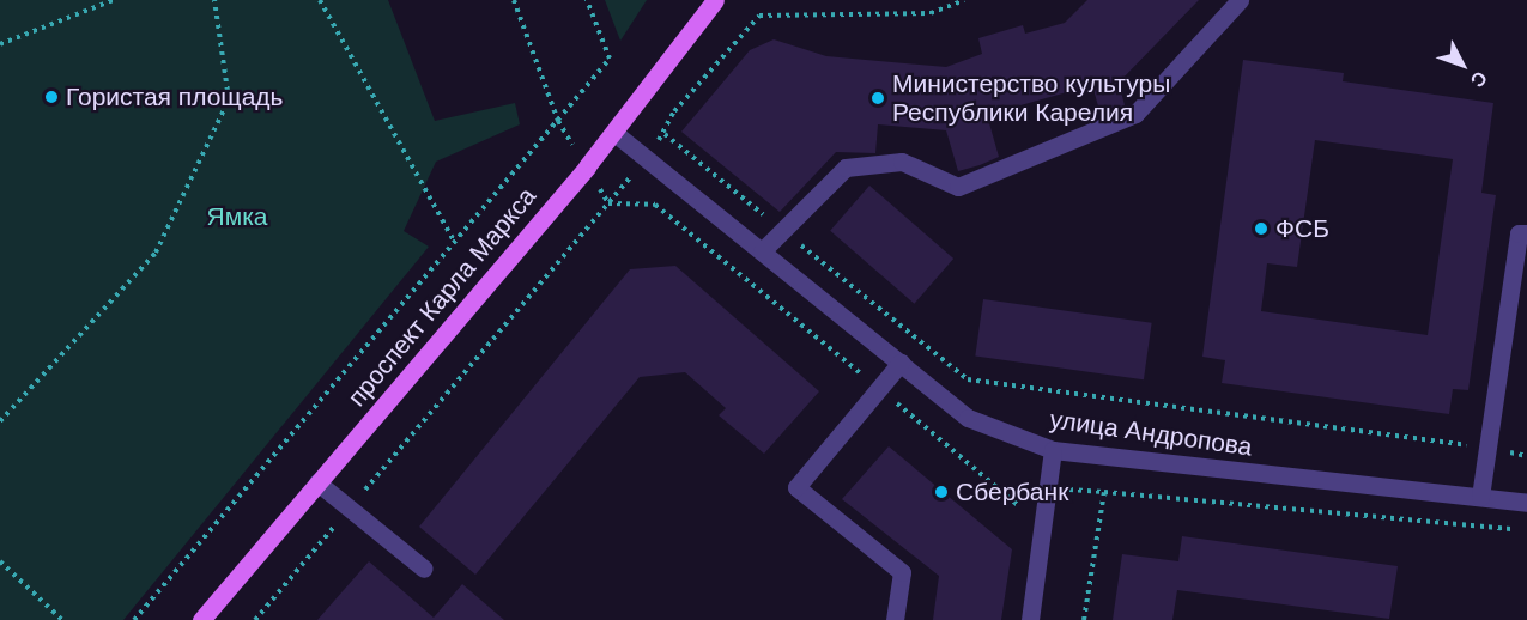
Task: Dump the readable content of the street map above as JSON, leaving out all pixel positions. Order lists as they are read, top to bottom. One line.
{"streets":{"main road":["проспект Карла Маркса"],"street":["улица Андропова"]},"crossings":[["проспект Карла Маркса","улица Андропова"]],"parks":["Ямка"],"places":["Гористая площадь","Министерство культуры Республики Карелия","ФСБ","Сбербанк"],"north":"bottom right"}
